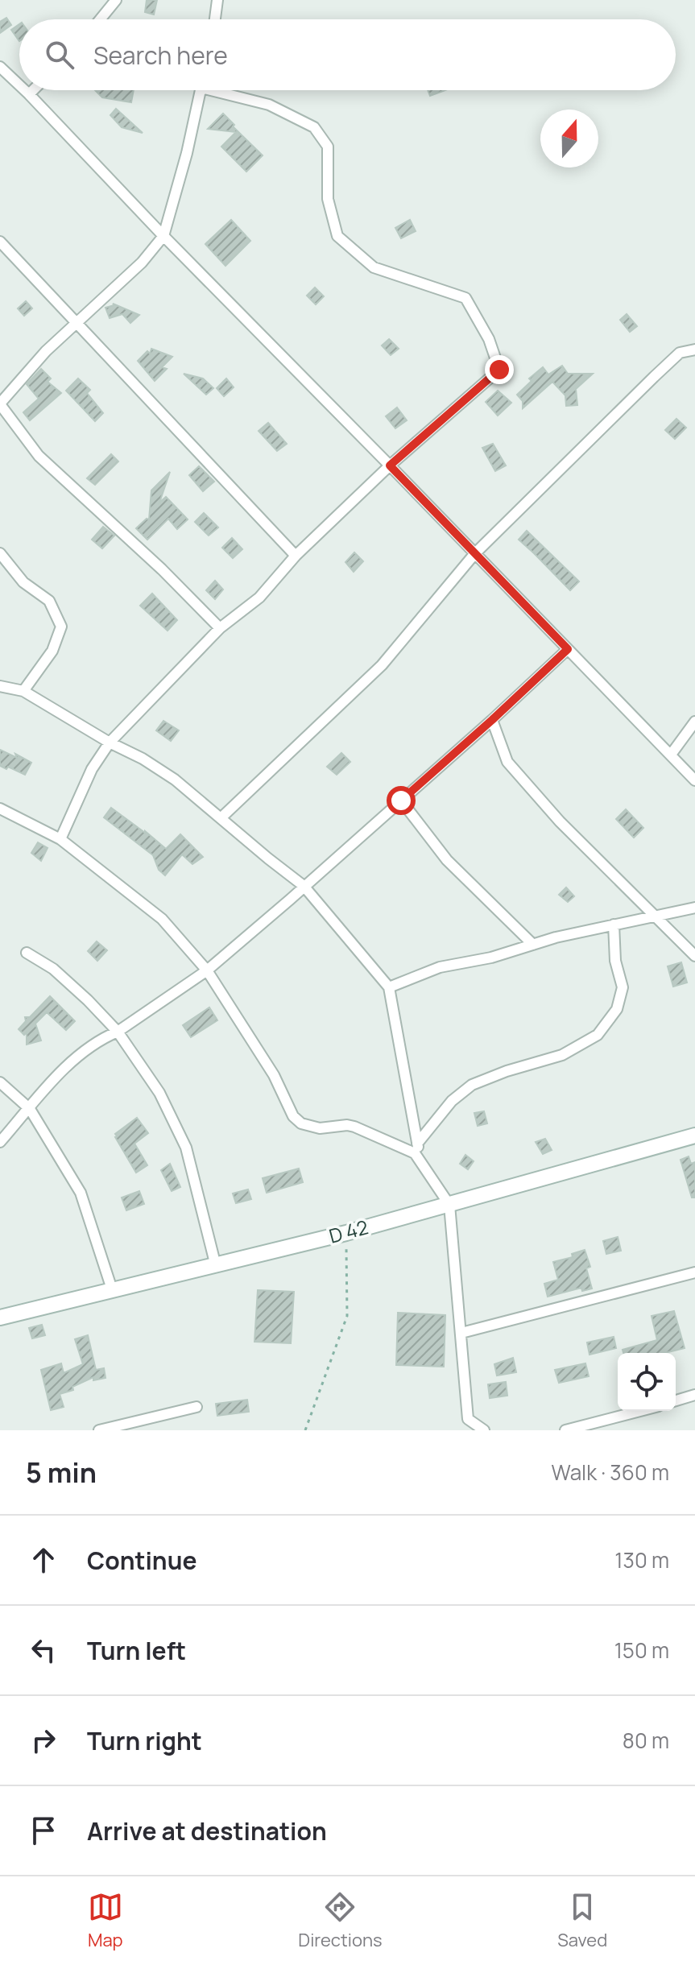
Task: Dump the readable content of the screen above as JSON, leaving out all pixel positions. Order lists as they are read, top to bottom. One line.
{"streets":{"street":["D 42"]},"north":"top","page":{"search":"Search here","heading":["5 min","Walk · 360 m"],"list":[["Continue","130 m"],["Turn left","150 m"],["Turn right","80 m"],"Arrive at destination"],"nav":["Map","Directions","Saved"]}}
